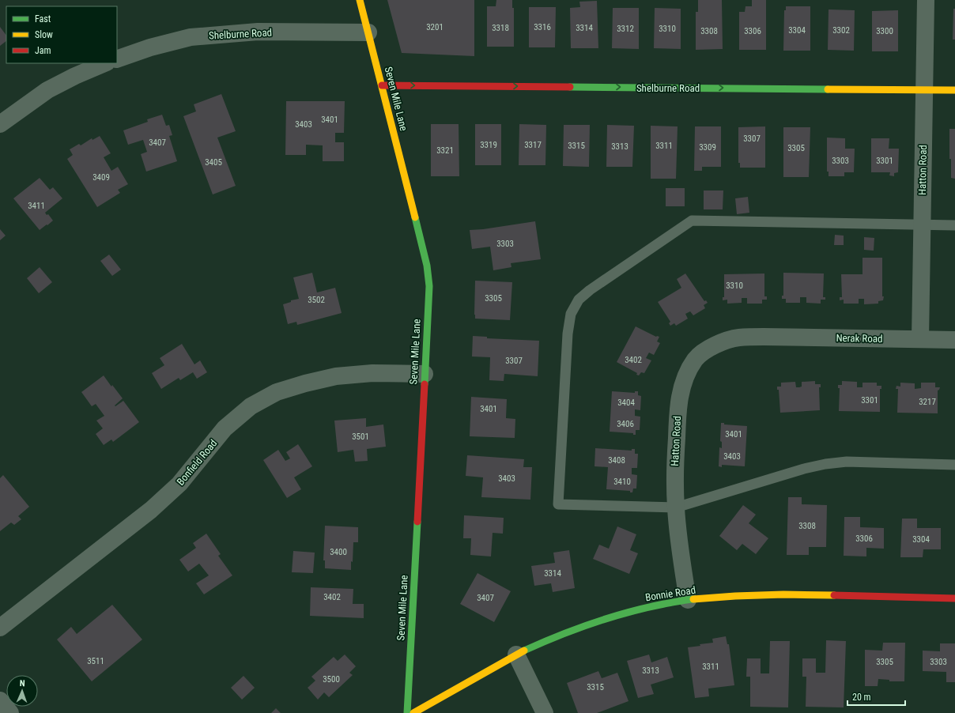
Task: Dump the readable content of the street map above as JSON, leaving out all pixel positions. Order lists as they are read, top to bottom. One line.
{"streets":{"street":["Shelburne Road","Seven Mile Lane","Hatton Road","Nerak Road","Bonfield Road","Bonnie Road"]},"crossings":[["Shelburne Road","Seven Mile Lane"],["Shelburne Road","Hatton Road"],["Seven Mile Lane","Bonfield Road"],["Hatton Road","Nerak Road"],["Hatton Road","Bonnie Road"]],"one_way":["Shelburne Road"],"house_numbers":["3201","3316","3318","3314","3312","3310","3304","3302","3308","3306","3300","3401","3403","3307","3407","3319","3317","3315","3311","3313","3309","3305","3321","3303","3301","3405","3409","3411","3303","3310","3305","3502","3402","3307","3301","3217","3404","3401","3406","3401","3501","3403","3408","3403","3410","3308","3306","3304","3400","3314","3402","3407","3511","3305","3303","3311","3313","3500","3315"],"legend":["Fast","Slow","Jam"],"scale_bar":"20 m","north":"top"}
